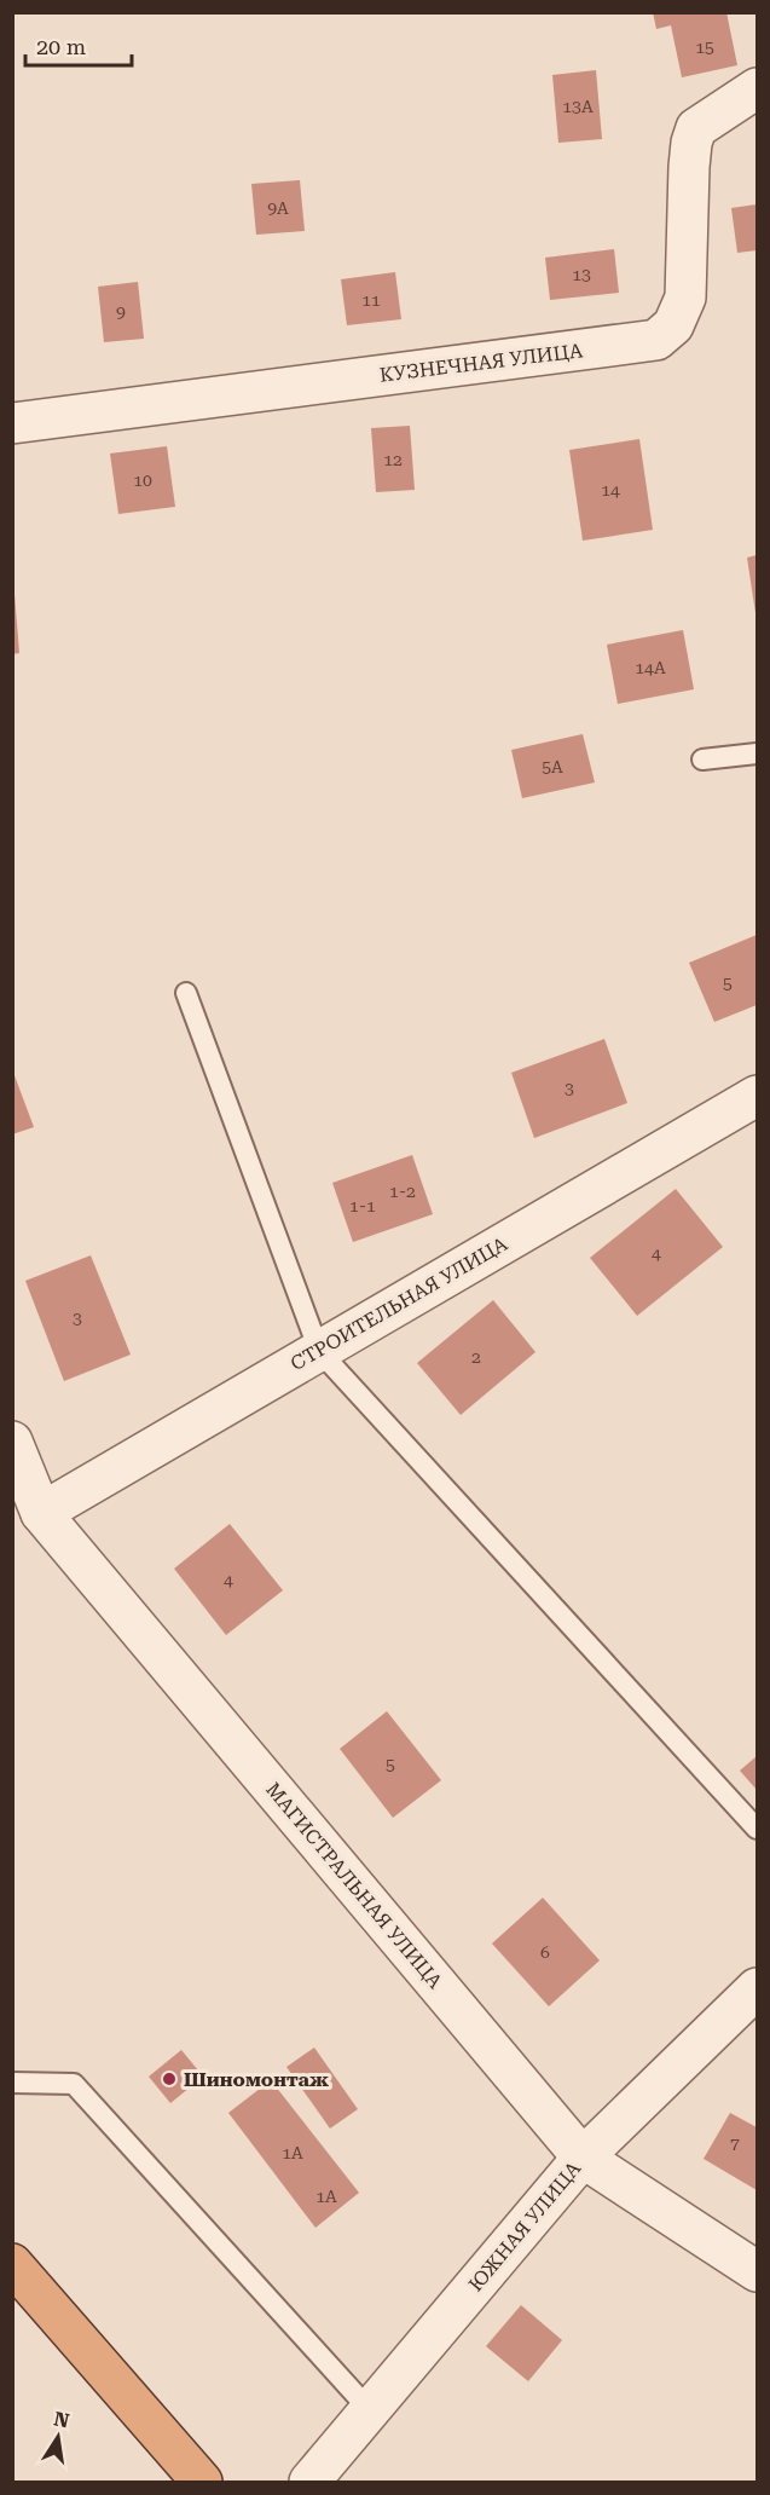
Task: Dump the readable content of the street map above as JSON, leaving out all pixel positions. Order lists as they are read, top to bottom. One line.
{"streets":{"street":["КУЗНЕЧНАЯ УЛИЦА","СТРОИТЕЛЬНАЯ УЛИЦА","МАГИСТРАЛЬНАЯ УЛИЦА","ЮЖНАЯ УЛИЦА"]},"crossings":[["СТРОИТЕЛЬНАЯ УЛИЦА","МАГИСТРАЛЬНАЯ УЛИЦА"],["МАГИСТРАЛЬНАЯ УЛИЦА","ЮЖНАЯ УЛИЦА"]],"places":["Шиномонтаж"],"house_numbers":["15","13А","9А","13","11","9","12","10","14","14А","5А","5","3","1-2","1-1","4","3","2","4","5","6","7","1А","1А"],"scale_bar":"20 m","north":"top"}
